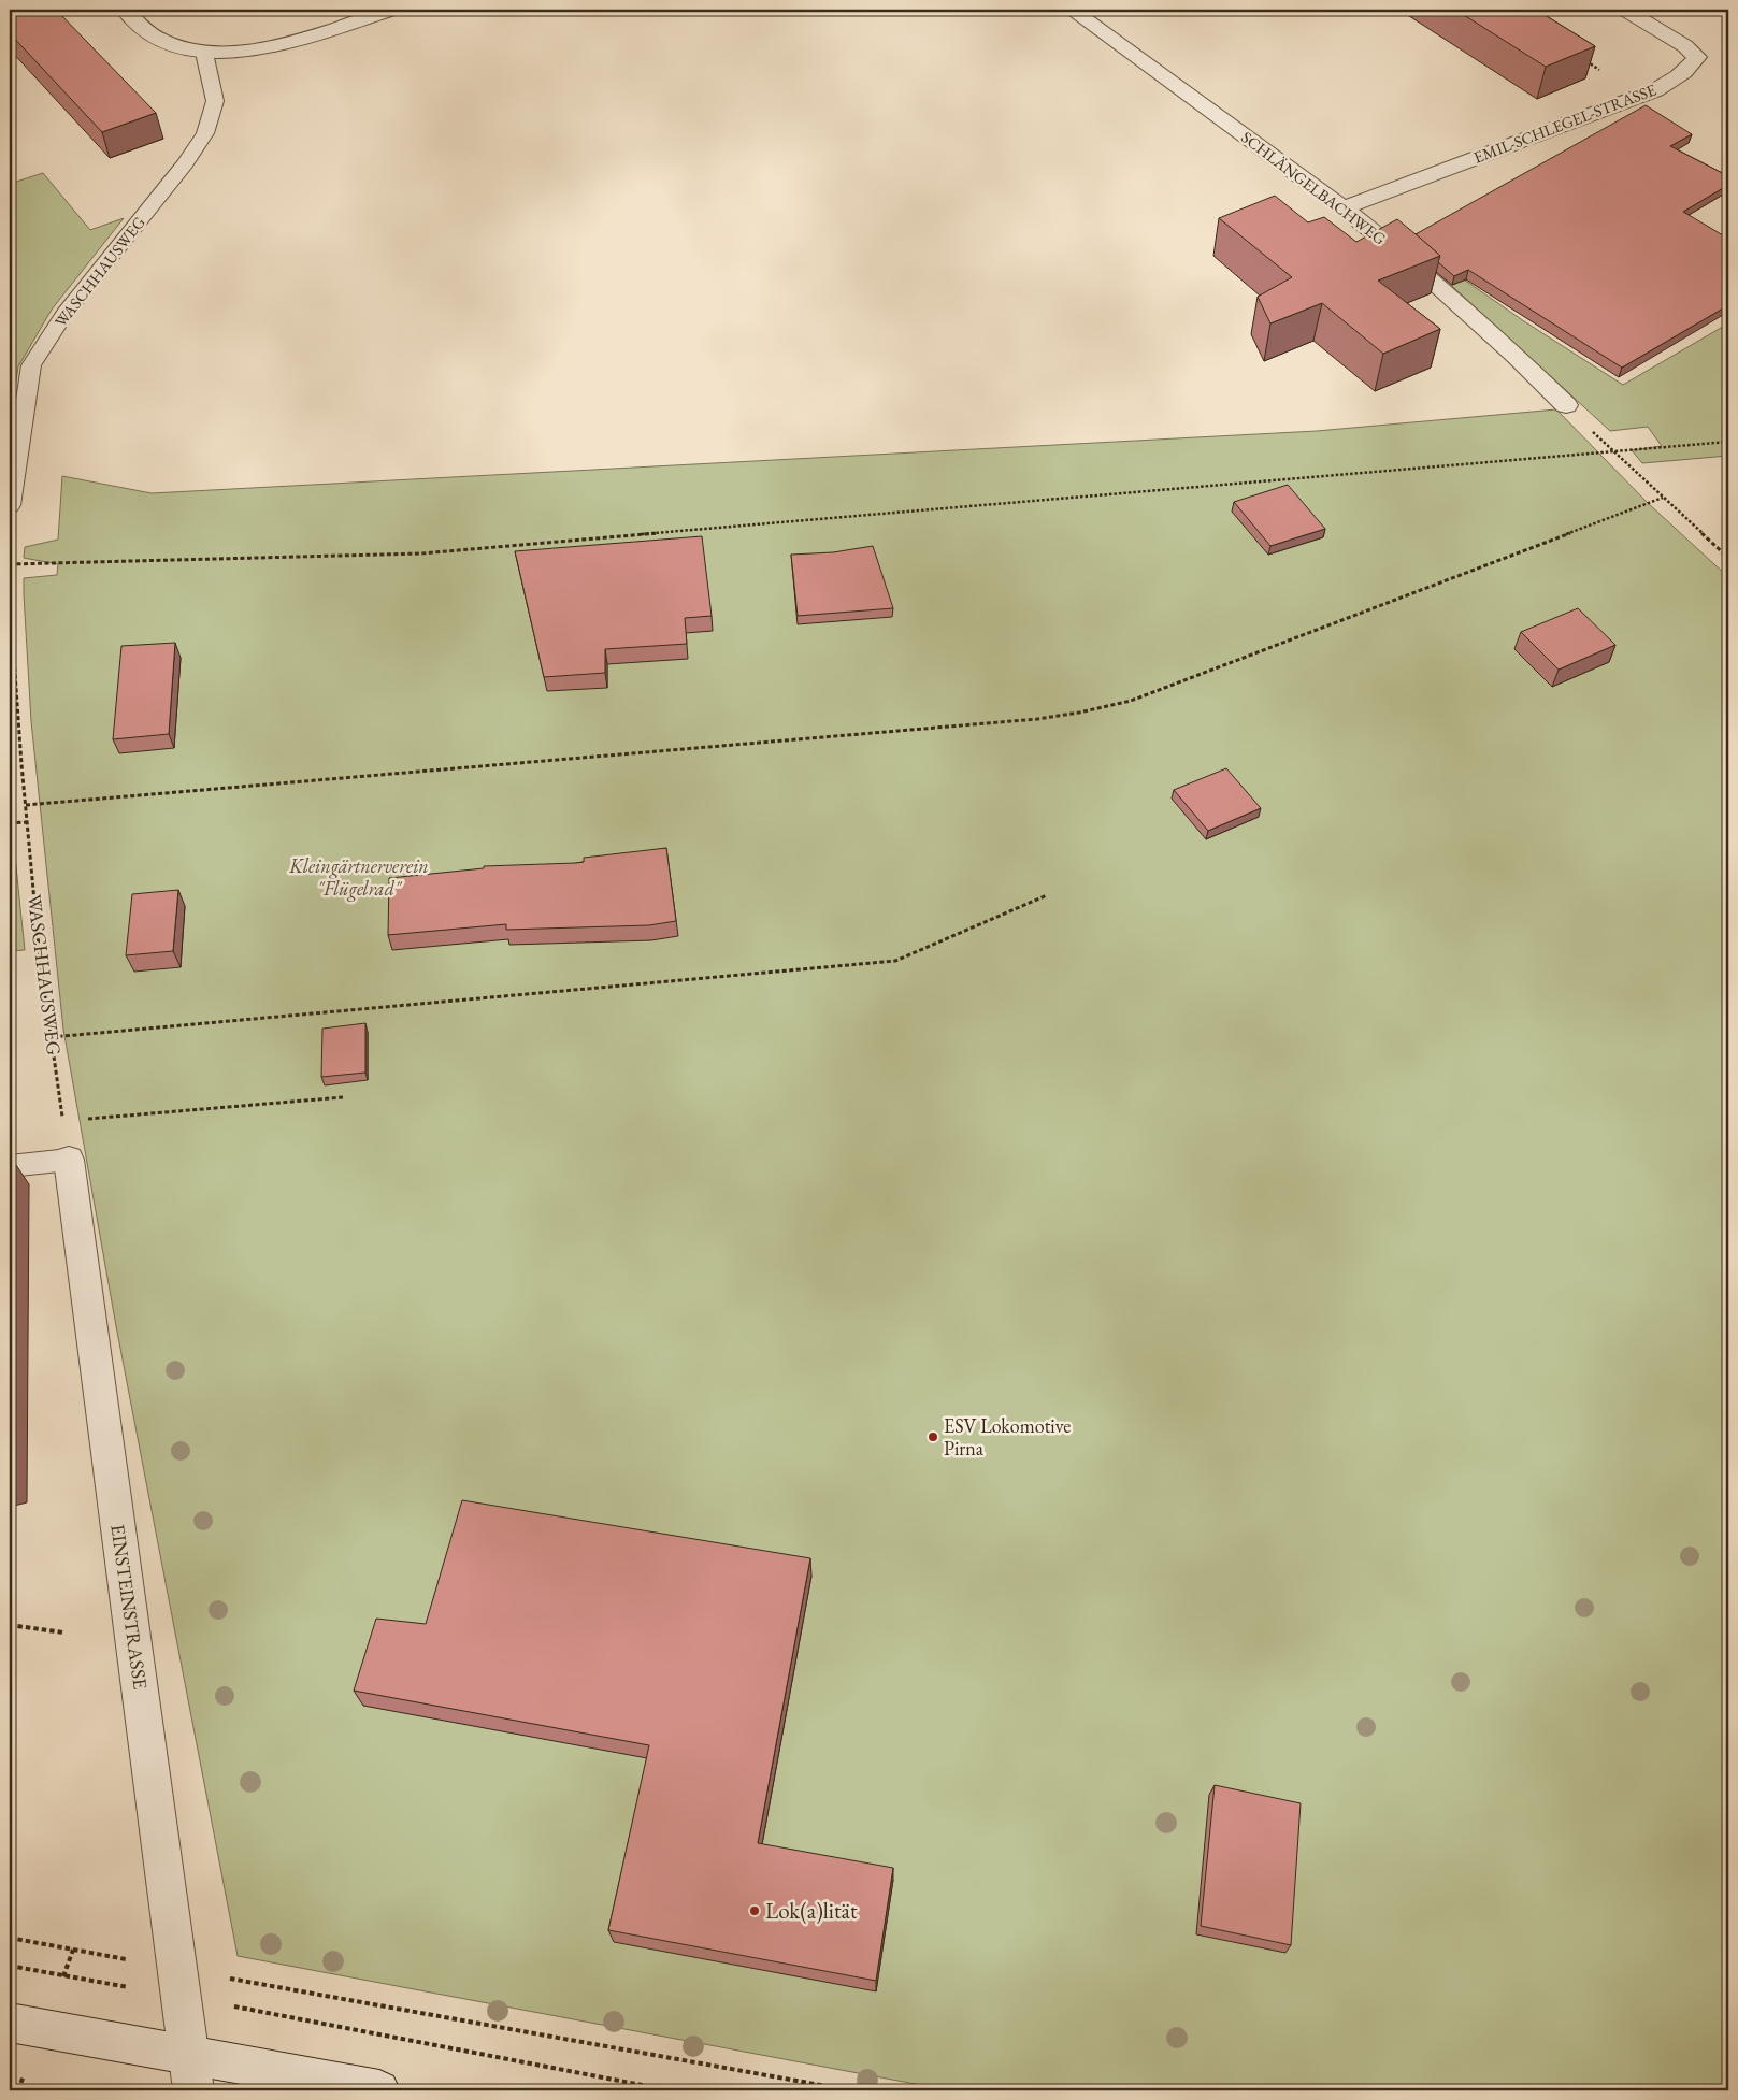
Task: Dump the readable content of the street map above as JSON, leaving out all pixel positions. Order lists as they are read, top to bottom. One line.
{"streets":{"street":["EMIL-SCHLEGEL-STRASSE","SCHLÄNGELBACHWEG","EINSTEINSTRASSE"],"lane":["WASCHHAUSWEG"]},"crossings":[["EMIL-SCHLEGEL-STRASSE","SCHLÄNGELBACHWEG"],["WASCHHAUSWEG","EINSTEINSTRASSE"]],"parks":["Kleingärtnerverein \"Flügelrad\""],"places":["ESV Lokomotive Pirna","Lok(a)lität"]}
